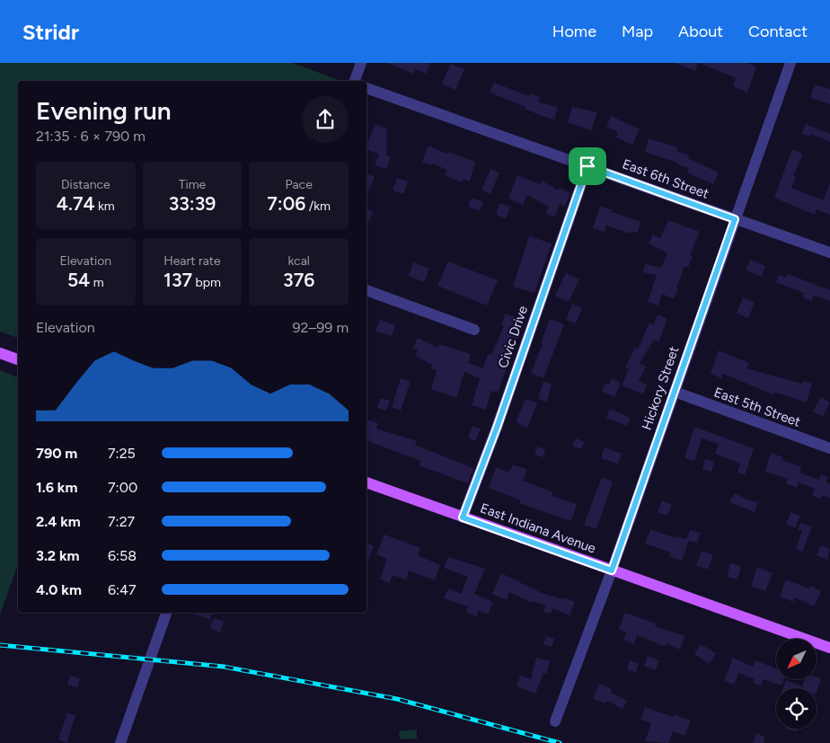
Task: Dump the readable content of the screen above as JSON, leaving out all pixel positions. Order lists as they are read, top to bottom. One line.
{"streets":{"main road":["East Indiana Avenue"],"street":["East 6th Street","Civic Drive","Hickory Street","East 5th Street"]},"crossings":[["East 6th Street","Civic Drive"],["East 6th Street","Hickory Street"],["Civic Drive","East Indiana Avenue"],["Hickory Street","East 5th Street"],["Hickory Street","East Indiana Avenue"]],"north":"bottom left","page":{"header":"Stridr","nav":["Home","Map","About","Contact"],"heading":["Evening run","21:35 · 6 × 790 m"],"stats":[["Distance","4.74 km"],["Time","33:39"],["Pace","7:06 /km"],["Elevation","54 m"],["Heart rate","137 bpm"],["kcal","376"]],"chart":["Elevation","92–99 m"],"list":[{"name":"790 m","note":"7:25"},{"name":"1.6 km","note":"7:00"},{"name":"2.4 km","note":"7:27"},{"name":"3.2 km","note":"6:58"},{"name":"4.0 km","note":"6:47"}]}}
